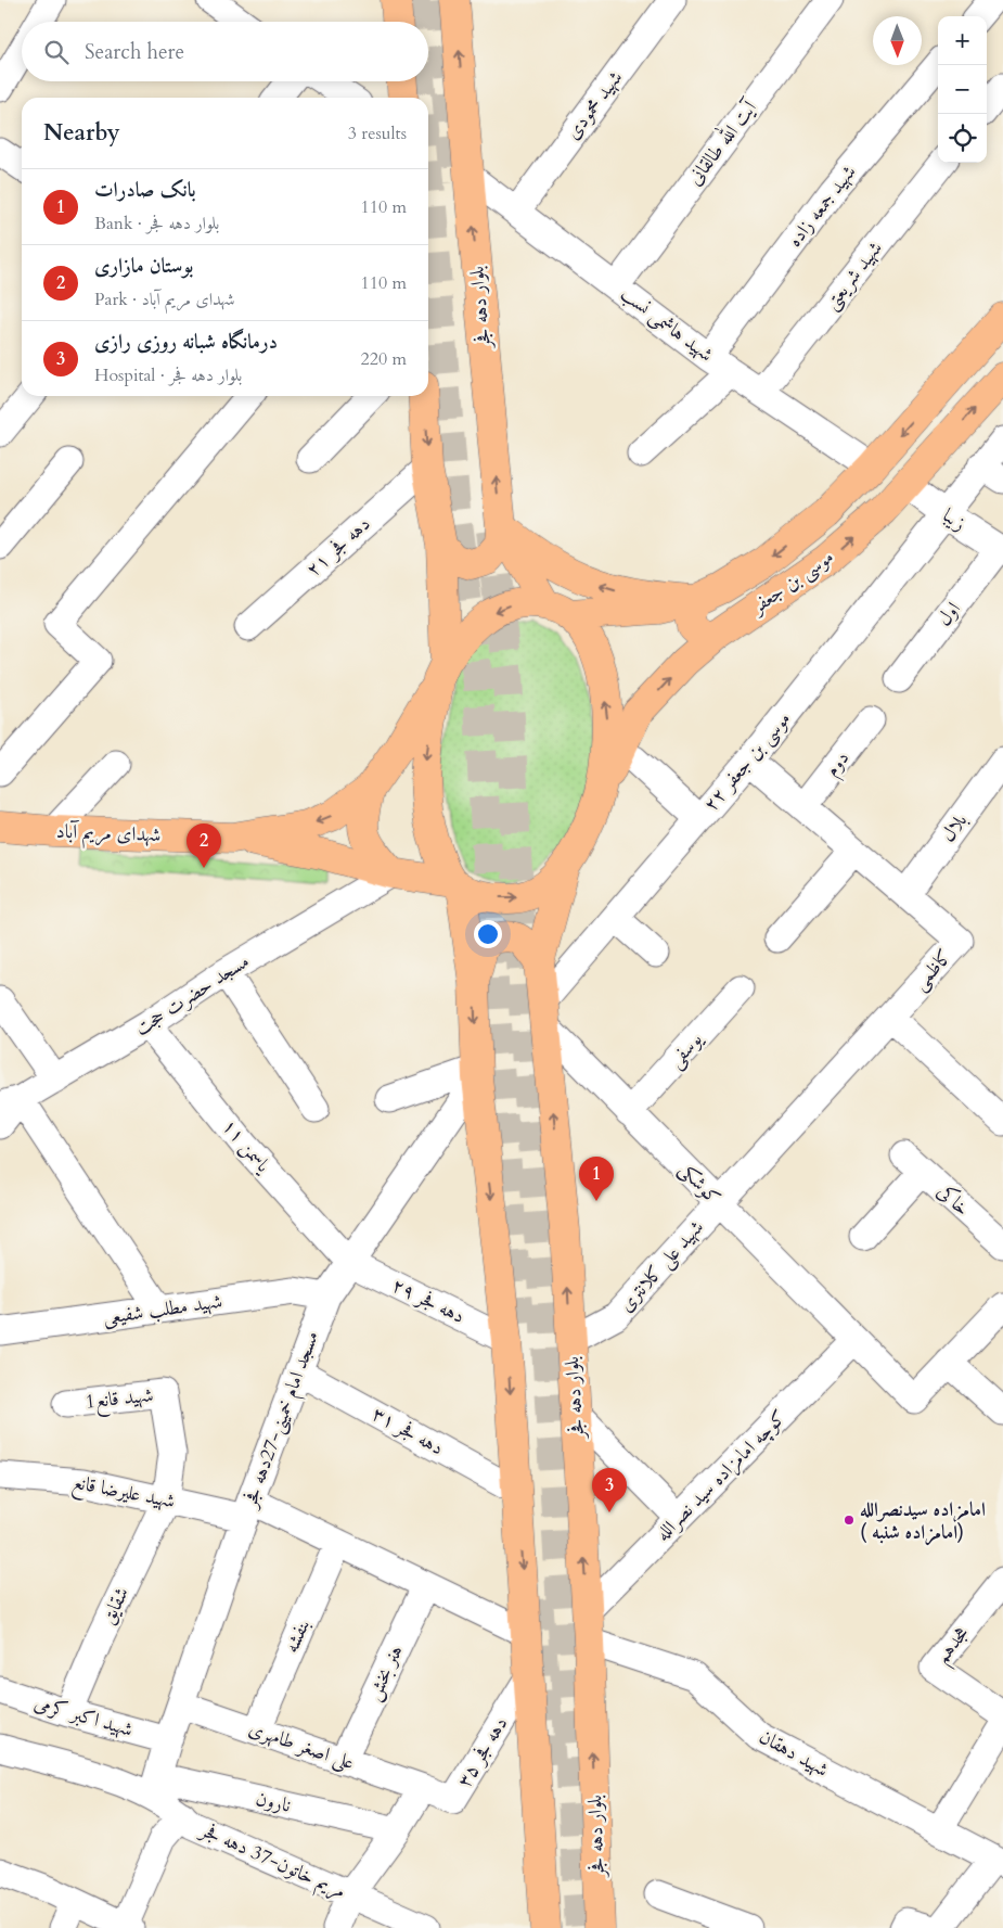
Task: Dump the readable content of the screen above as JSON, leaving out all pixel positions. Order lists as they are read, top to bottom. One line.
{"streets":{"main road":["بلوار دهه فجر","موسی بن جعفر","شهدای مریم آباد"],"street":["شهید محمودی","آیت الله طالقانی","شهید جمعه زاده","شهید شریعتی","شهید هاشمی نسب","زیبا","دهه فجر ۲۱","اول","موسی بن جعفر ۲۲","دوم","بلال","کاظمی","مسجد حضرت حجت","یوسفی","یاسمن ۱۱","کوشکی","خاکی","شهید علی کلانتری","دهه فجر ۲۹","شهید مطلب شفیعی","1شهید قانع","مسجد امام خمینی-27دهه فجر","دهه فجر ۳۱","کوچه امامزاده سید نصرالله","شهید علیرضا قانع","شقایق","بنفشه","هجدهم","هنر بخش","شهید اکبر کرمی","علی اصغر طامهری","دهه فجر ۳۵","شهید دهقان","نارون","مریم خاتون-37 دهه فجر"]},"crossings":[["شهید محمودی","شهید هاشمی نسب"],["آیت الله طالقانی","شهید هاشمی نسب"],["شهید جمعه زاده","شهید هاشمی نسب"],["شهید شریعتی","شهید هاشمی نسب"],["بلوار دهه فجر","شهید هاشمی نسب"],["بلوار دهه فجر","موسی بن جعفر"],["بلوار دهه فجر","موسی بن جعفر ۲۲"],["بلوار دهه فجر","کوشکی"],["بلوار دهه فجر","شهید علی کلانتری"],["بلوار دهه فجر","کوچه امامزاده سید نصرالله"],["بلوار دهه فجر","شهید دهقان"],["شهید هاشمی نسب","موسی بن جعفر"],["زیبا","موسی بن جعفر"],["زیبا","اول"],["زیبا","موسی بن جعفر ۲۲"],["موسی بن جعفر","شهدای مریم آباد"],["موسی بن جعفر ۲۲","کاظمی"],["موسی بن جعفر ۲۲","کوشکی"],["دوم","کاظمی"],["بلال","کاظمی"],["کاظمی","کوشکی"],["کاظمی","شهید علی کلانتری"],["مسجد حضرت حجت","یاسمن ۱۱"],["یوسفی","کوشکی"],["یاسمن ۱۱","دهه فجر ۲۹"],["یاسمن ۱۱","مسجد امام خمینی-27دهه فجر"],["کوشکی","شهید علی کلانتری"],["کوشکی","کوچه امامزاده سید نصرالله"],["دهه فجر ۲۹","مسجد امام خمینی-27دهه فجر"],["شهید مطلب شفیعی","مسجد امام خمینی-27دهه فجر"],["1شهید قانع","شهید علیرضا قانع"],["1شهید قانع","شقایق"],["مسجد امام خمینی-27دهه فجر","دهه فجر ۳۱"],["مسجد امام خمینی-27دهه فجر","شهید علیرضا قانع"],["مسجد امام خمینی-27دهه فجر","شهید اکبر کرمی"],["مسجد امام خمینی-27دهه فجر","علی اصغر طامهری"],["مسجد امام خمینی-27دهه فجر","نارون"],["مسجد امام خمینی-27دهه فجر","مریم خاتون-37 دهه فجر"],["شهید علیرضا قانع","شقایق"],["شهید علیرضا قانع","بنفشه"],["شهید علیرضا قانع","هنر بخش"],["شقایق","شهید اکبر کرمی"],["بنفشه","علی اصغر طامهری"],["هنر بخش","علی اصغر طامهری"],["علی اصغر طامهری","دهه فجر ۳۵"],["نارون","مریم خاتون-37 دهه فجر"]],"places":["امامزاده سیدنصرالله ( امامزاده شنبه)"],"north":"bottom","page":{"map_buttons":["+","−"],"search":"Search here","heading":["Nearby","3 results"],"list":[{"mark":"1","name":"بانک صادرات","note":"Bank · بلوار دهه فجر","value":"110 m"},{"mark":"2","name":"بوستان مازاری","note":"Park · شهدای مریم آباد","value":"110 m"},{"mark":"3","name":"درمانگاه شبانه روزی رازی","note":"Hospital · بلوار دهه فجر","value":"220 m"}],"pins":["2","1","3"]}}
